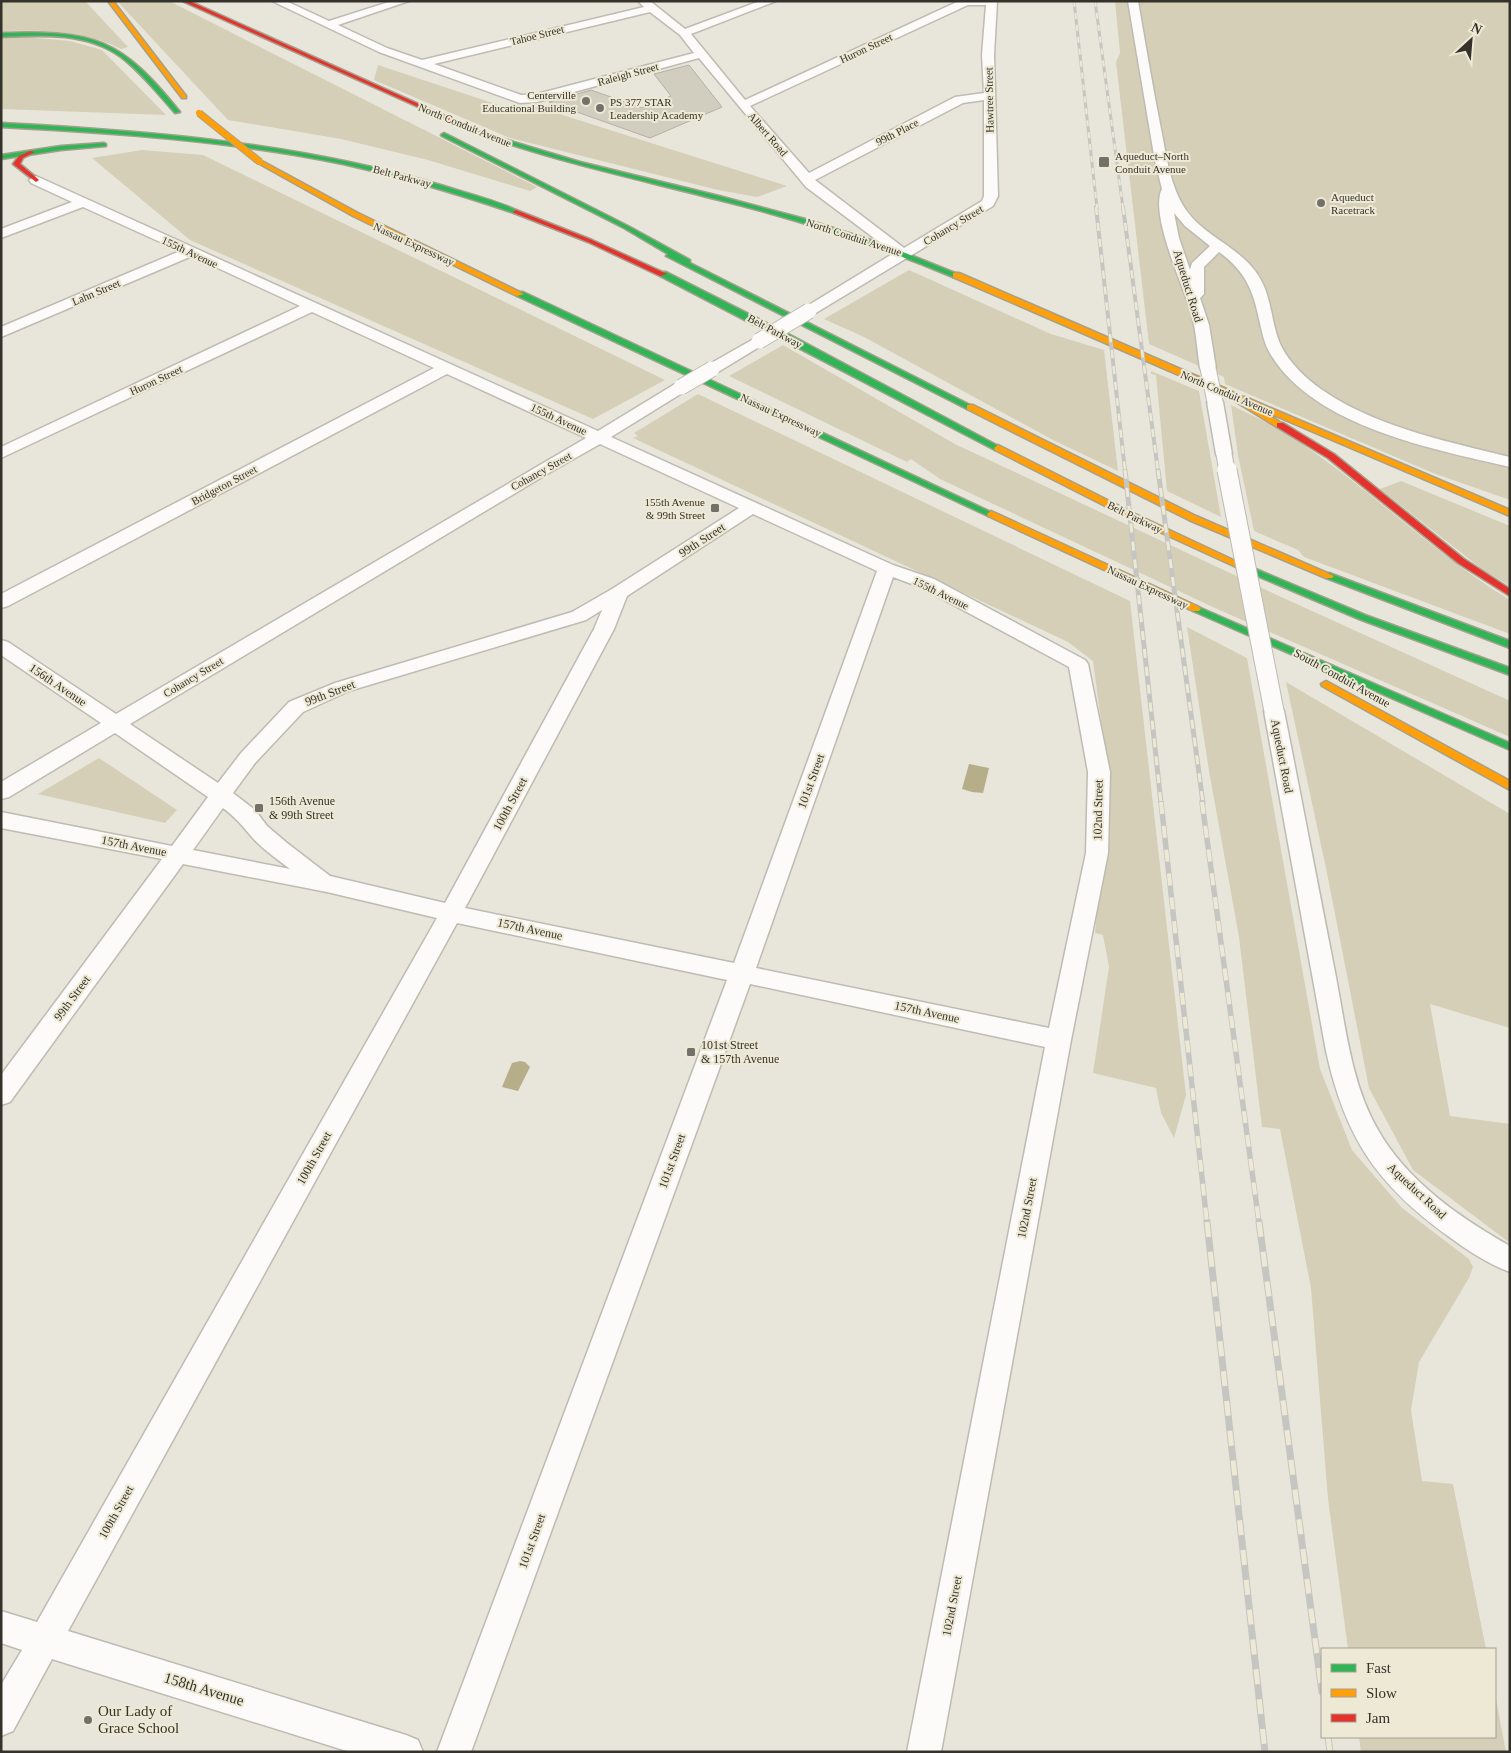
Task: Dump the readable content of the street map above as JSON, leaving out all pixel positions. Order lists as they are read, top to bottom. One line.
{"streets":{"main road":["North Conduit Avenue","Belt Parkway","Nassau Expressway","South Conduit Avenue"],"street":["Tahoe Street","Huron Street","Raleigh Street","Hawtree Street","99th Place","Albert Road","Cohancy Street","155th Avenue","Aqueduct Road","Lahn Street","Bridgeton Street","99th Street","156th Avenue","101st Street","100th Street","102nd Street","157th Avenue","158th Avenue"]},"crossings":[["Tahoe Street","Raleigh Street"],["Tahoe Street","Albert Road"],["Huron Street","Hawtree Street"],["Huron Street","Albert Road"],["Huron Street","155th Avenue"],["Raleigh Street","Albert Road"],["Hawtree Street","99th Place"],["Hawtree Street","Cohancy Street"],["North Conduit Avenue","Albert Road"],["North Conduit Avenue","Cohancy Street"],["North Conduit Avenue","Aqueduct Road"],["99th Place","Albert Road"],["Albert Road","Cohancy Street"],["Cohancy Street","155th Avenue"],["Cohancy Street","156th Avenue"],["155th Avenue","Lahn Street"],["155th Avenue","Bridgeton Street"],["155th Avenue","99th Street"],["155th Avenue","101st Street"],["155th Avenue","102nd Street"],["99th Street","100th Street"],["99th Street","157th Avenue"],["101st Street","157th Avenue"],["100th Street","157th Avenue"],["100th Street","158th Avenue"],["102nd Street","157th Avenue"]],"places":{"other":["Centerville Educational Building","PS 377 STAR Leadership Academy","Aqueduct Racetrack","Our Lady of Grace School"],"transit":["Aqueduct–North Conduit Avenue","155th Avenue & 99th Street","156th Avenue & 99th Street","101st Street & 157th Avenue"]},"legend":["Fast","Slow","Jam"],"north":"top right"}
